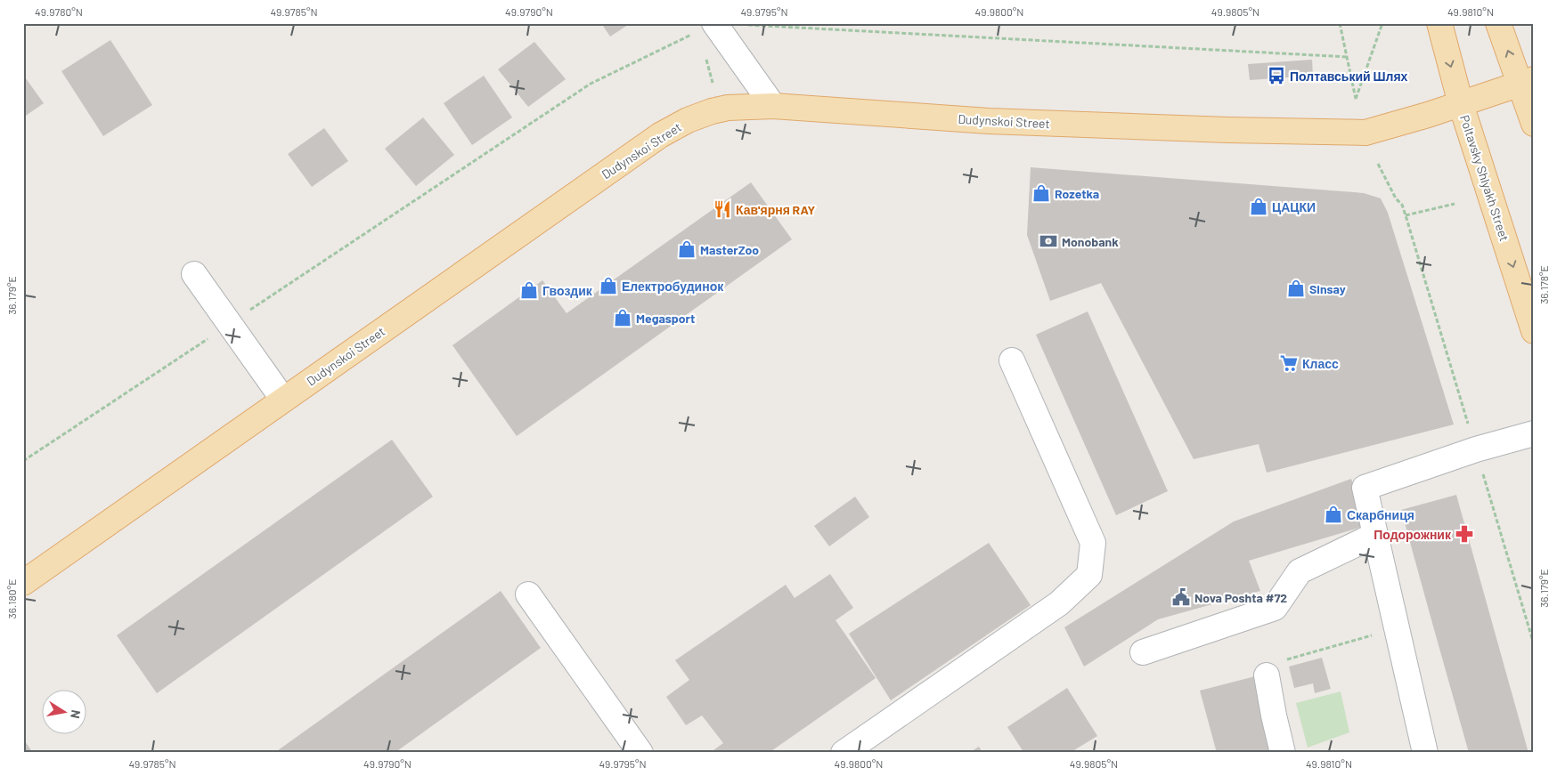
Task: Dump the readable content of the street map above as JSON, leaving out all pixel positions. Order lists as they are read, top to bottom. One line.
{"streets":{"main road":["Dudynskoi Street","Poltavsky Shlyakh Street"]},"crossings":[["Dudynskoi Street","Poltavsky Shlyakh Street"]],"places":{"bus stop":["Полтавський Шлях"],"shop":["Rozetka","ЦАЦКИ","MasterZoo","Електробудинок","Sinsay","Гвоздик","Megasport","Скарбниця"],"restaurant":["Кав'ярня RAY"],"bank":["Monobank"],"supermarket":["Класс"],"pharmacy":["Подорожник"],"public building":["Nova Poshta #72"]},"north":"right","coordinates":["49.9780°N","49.9785°N","49.9790°N","49.9795°N","49.9800°N","49.9805°N","49.9810°N","36.178°E","36.179°E","36.180°E"]}
